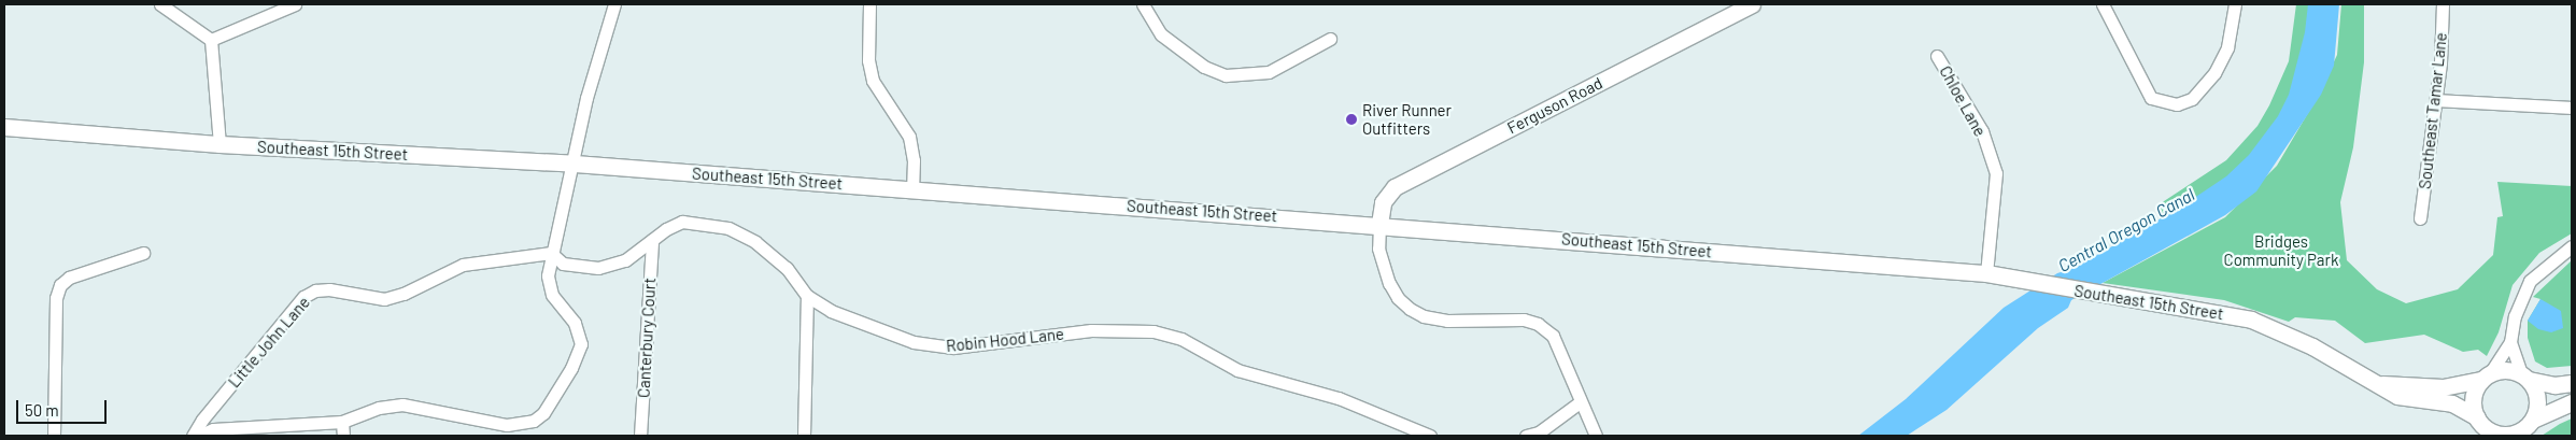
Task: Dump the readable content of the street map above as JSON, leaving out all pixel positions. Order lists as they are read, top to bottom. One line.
{"streets":{"main road":["Ferguson Road","Southeast 15th Street"],"street":["Chloe Lane","Southeast Tamar Lane","Canterbury Court","Robin Hood Lane","Little John Lane"]},"crossings":[["Chloe Lane","Southeast 15th Street"],["Ferguson Road","Southeast 15th Street"],["Canterbury Court","Robin Hood Lane"],["Robin Hood Lane","Little John Lane"]],"water":["Central Oregon Canal"],"parks":["Bridges Community Park"],"places":["River Runner Outfitters"],"scale_bar":"50 m"}
